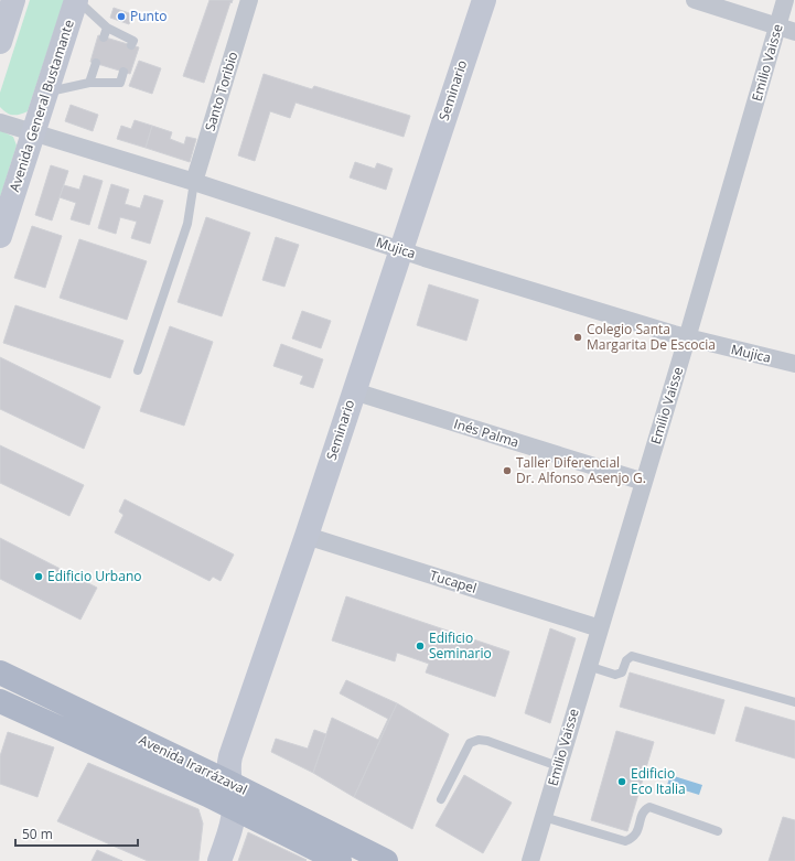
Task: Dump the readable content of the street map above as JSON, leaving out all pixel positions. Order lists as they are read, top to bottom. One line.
{"streets":{"main road":["Avenida Irarrázaval"],"street":["Emilio Vaisse","Seminario","Santo Toribio","Avenida General Bustamante","Mujica","Inés Palma","Tucapel"]},"crossings":[["Emilio Vaisse","Mujica"],["Emilio Vaisse","Inés Palma"],["Emilio Vaisse","Tucapel"],["Seminario","Mujica"],["Seminario","Inés Palma"],["Seminario","Tucapel"],["Seminario","Avenida Irarrázaval"],["Santo Toribio","Mujica"],["Avenida General Bustamante","Mujica"]],"places":["Punto","Colegio Santa Margarita De Escocia","Taller Diferencial Dr. Alfonso Asenjo G.","Edificio Urbano","Edificio Seminario","Edificio Eco Italia"],"scale_bar":"50 m"}
